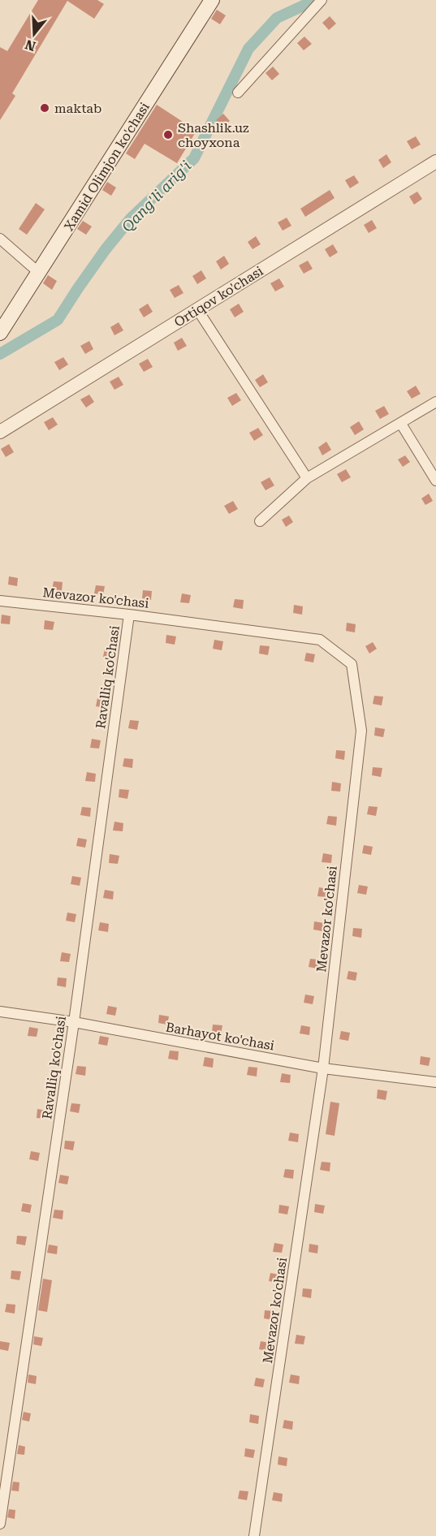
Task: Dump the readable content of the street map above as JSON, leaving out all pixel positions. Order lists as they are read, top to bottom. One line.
{"streets":{"main road":["Xamid Olimjon ko'chasi"],"street":["Ortiqov ko'chasi","Mevazor ko'chasi","Ravalliq ko'chasi","Barhayot ko'chasi"]},"crossings":[["Mevazor ko'chasi","Ravalliq ko'chasi"],["Mevazor ko'chasi","Barhayot ko'chasi"],["Ravalliq ko'chasi","Barhayot ko'chasi"]],"water":["Qang'li arig'i"],"places":["maktab","Shashlik.uz choyxona"],"north":"bottom"}
